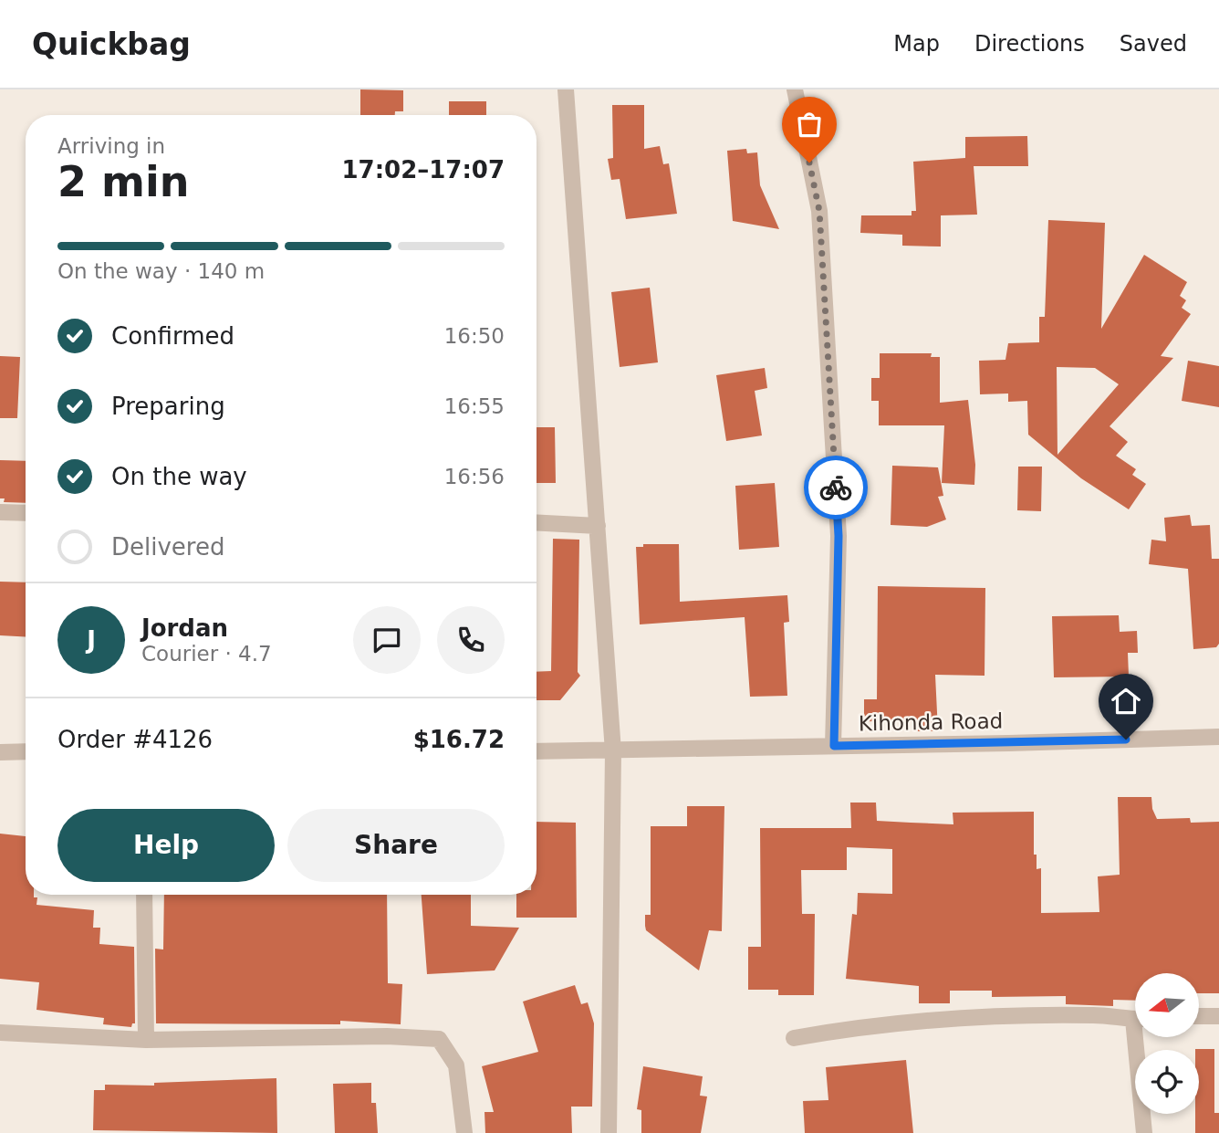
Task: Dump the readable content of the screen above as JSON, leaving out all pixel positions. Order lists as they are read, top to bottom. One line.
{"streets":{"street":["Kihonda Road"]},"north":"left","page":{"header":"Quickbag","nav":["Map","Directions","Saved"],"heading":["2 min","Arriving in","17:02–17:07"],"panel":["Jordan","Courier · 4.7","Order #4126","$16.72"],"bar":"On the way · 140 m","list":[["Confirmed","16:50"],["Preparing","16:55"],["On the way","16:56"],"Delivered"],"round":"J","buttons":["Help","Share"]}}
